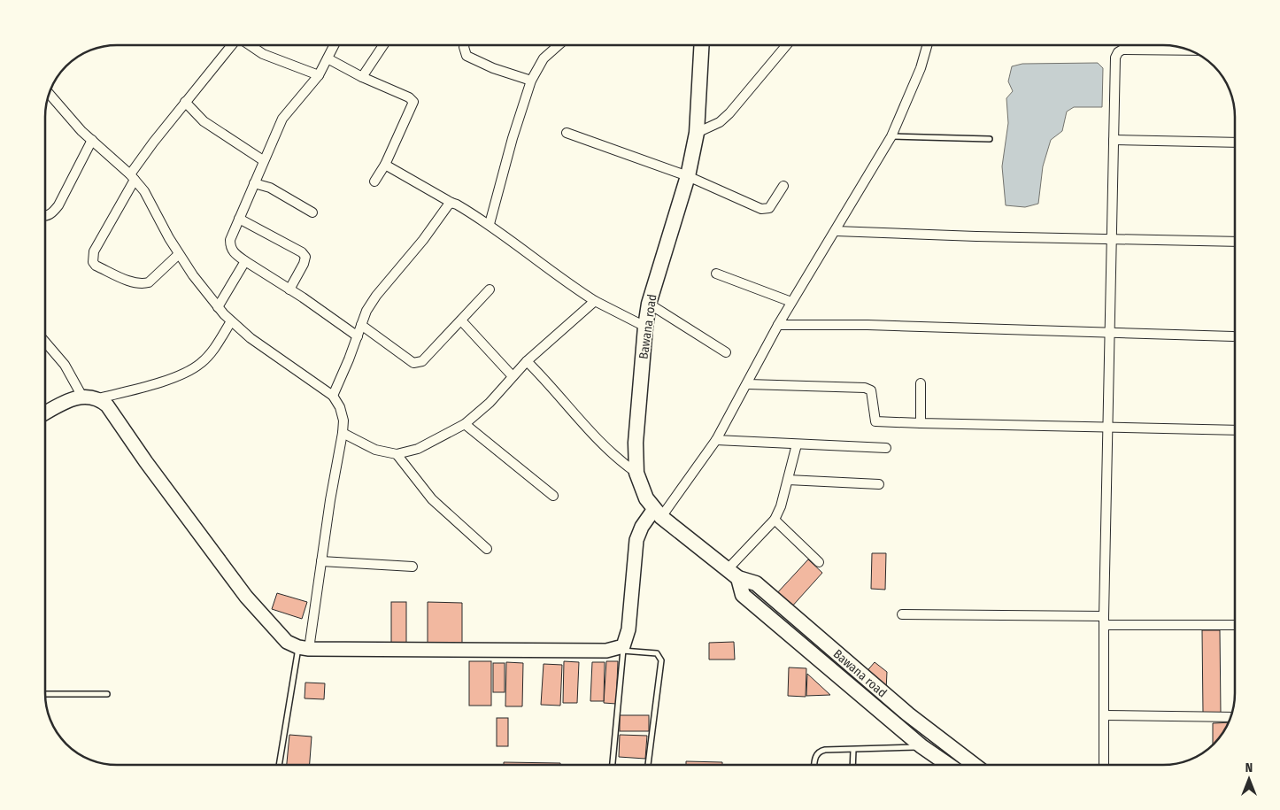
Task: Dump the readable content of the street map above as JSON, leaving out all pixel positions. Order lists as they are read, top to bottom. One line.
{"streets":{"main road":["Bawana road"]},"north":"top"}
